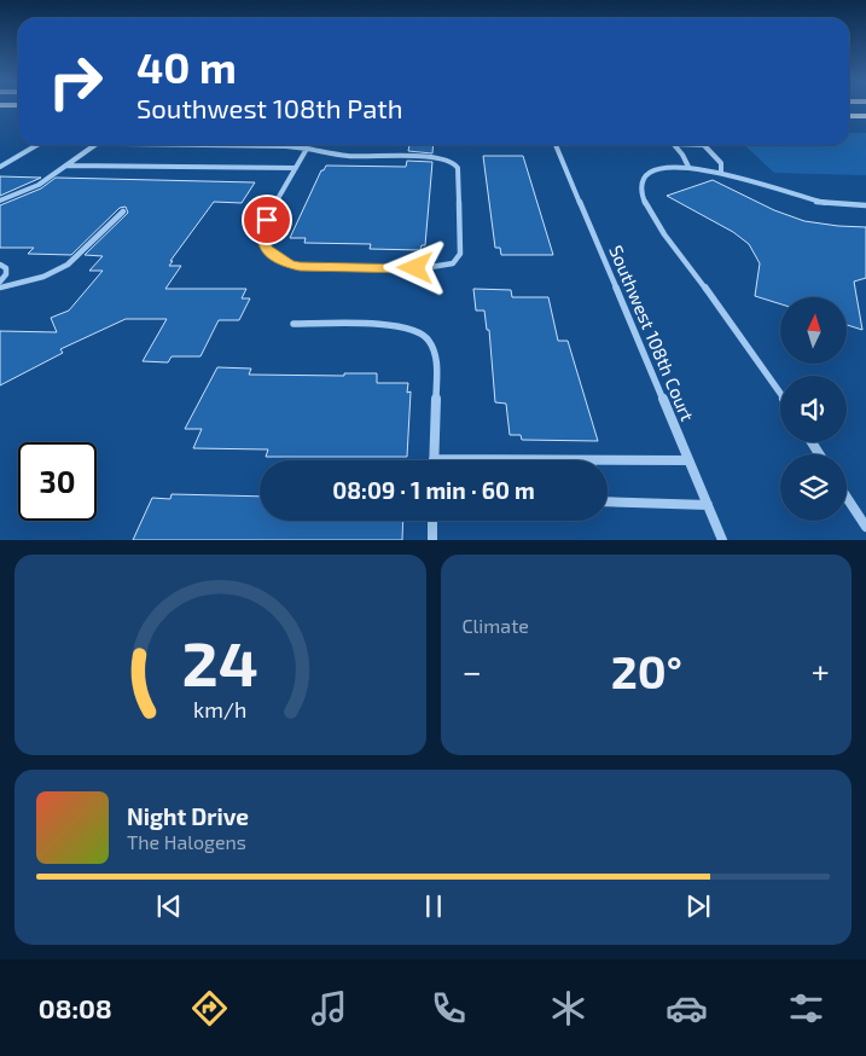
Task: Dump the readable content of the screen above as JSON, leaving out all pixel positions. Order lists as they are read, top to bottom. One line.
{"streets":{"street":["Southwest 108th Court"]},"north":"top","page":{"turn":["40 m","Southwest 108th Path"],"limit":"30","trip":"08:09 · 1 min · 60 m","tile":"Climate","heat":["−","20°","+"],"song":["Night Drive","The Halogens"],"tabs":"08:08","gauge":["24","km/h"]}}
